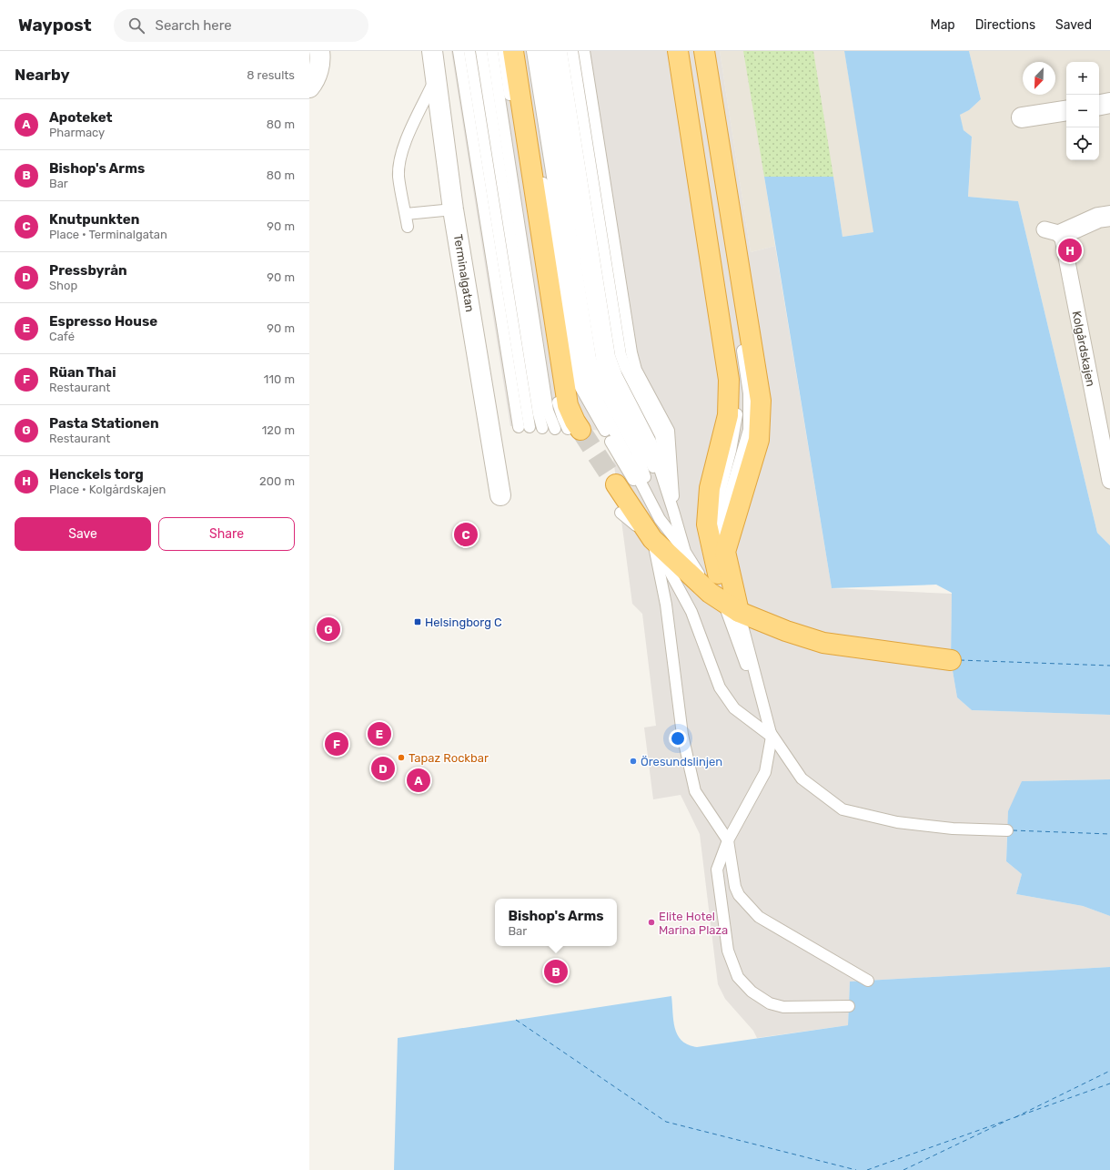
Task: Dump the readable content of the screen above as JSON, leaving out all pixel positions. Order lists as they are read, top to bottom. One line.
{"streets":{"street":["Terminalgatan","Kolgårdskajen"]},"places":{"transit":["Helsingborg C"],"other":["Tapaz Rockbar","Öresundslinjen","Elite Hotel Marina Plaza"]},"north":"bottom left","page":{"header":"Waypost","search":"Search here","nav":["Map","Directions","Saved"],"heading":["Nearby","8 results"],"map_buttons":["+","−"],"list":[{"mark":"A","name":"Apoteket","note":"Pharmacy","value":"80 m"},{"mark":"B","name":"Bishop's Arms","note":"Bar","value":"80 m"},{"mark":"C","name":"Knutpunkten","note":"Place · Terminalgatan","value":"90 m"},{"mark":"D","name":"Pressbyrån","note":"Shop","value":"90 m"},{"mark":"E","name":"Espresso House","note":"Café","value":"90 m"},{"mark":"F","name":"Rüan Thai","note":"Restaurant","value":"110 m"},{"mark":"G","name":"Pasta Stationen","note":"Restaurant","value":"120 m"},{"mark":"H","name":"Henckels torg","note":"Place · Kolgårdskajen","value":"200 m"}],"pins":["H","C","G","E","F","D","A","B"],"buttons":["Save","Share"],"popup":["Bishop's Arms","Bar"]}}
